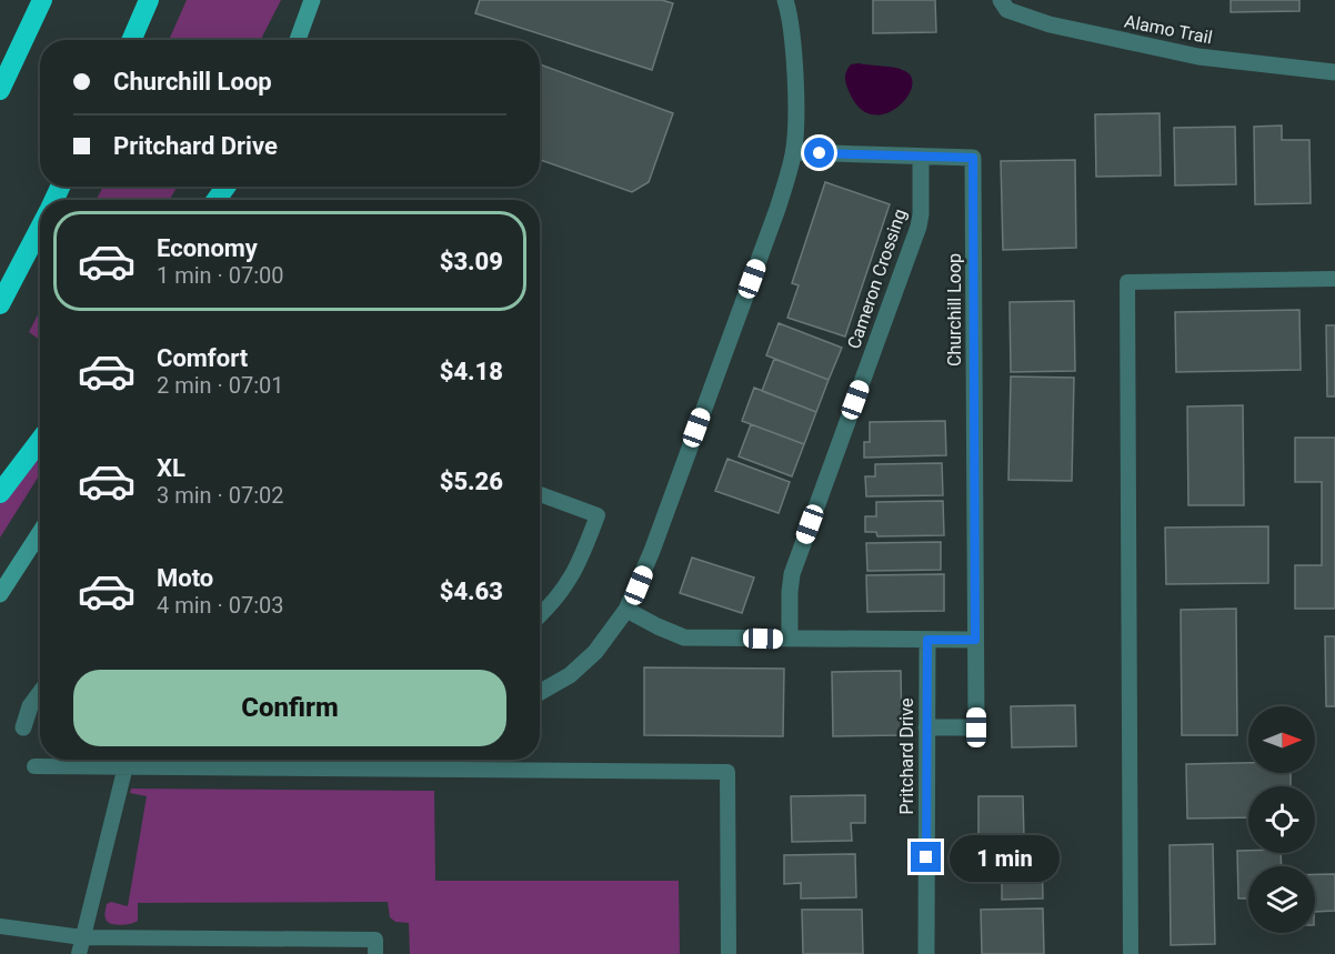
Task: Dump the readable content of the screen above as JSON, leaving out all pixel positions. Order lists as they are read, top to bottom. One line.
{"streets":{"street":["Alamo Trail","Cameron Crossing","Churchill Loop","Pritchard Drive"]},"crossings":[["Cameron Crossing","Churchill Loop"],["Churchill Loop","Pritchard Drive"]],"north":"right","page":{"banner":["Churchill Loop","Pritchard Drive"],"list":[{"name":"Economy","note":"1 min · 07:00","value":"$3.09"},{"name":"Comfort","note":"2 min · 07:01","value":"$4.18"},{"name":"XL","note":"3 min · 07:02","value":"$5.26"},{"name":"Moto","note":"4 min · 07:03","value":"$4.63"}],"buttons":"Confirm","bubble":"1 min"}}
